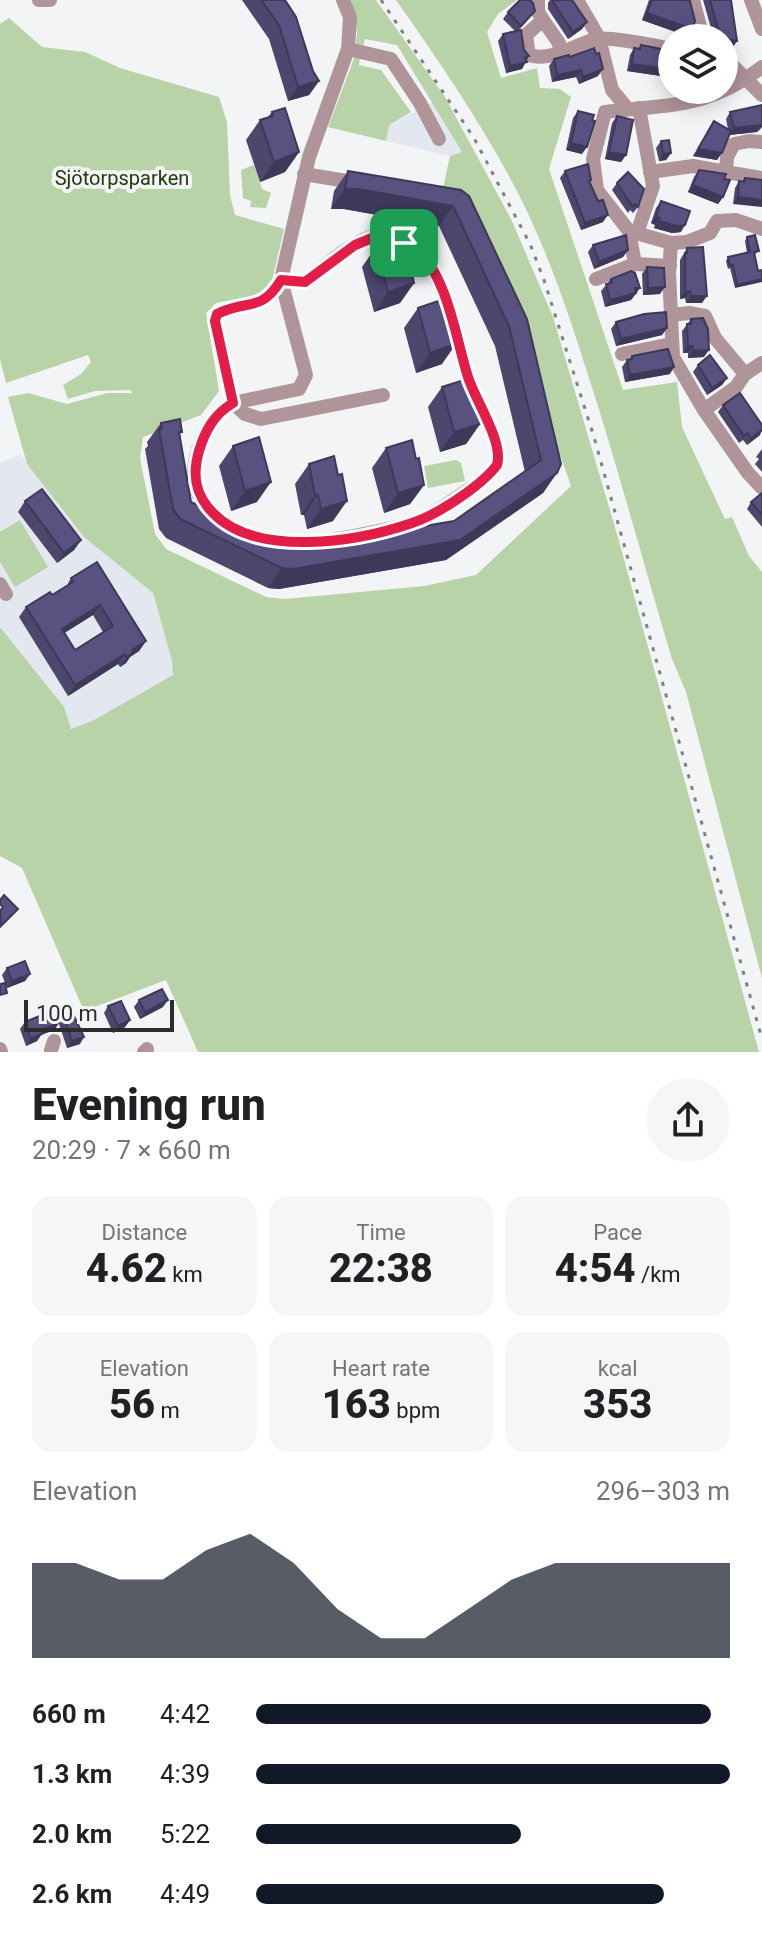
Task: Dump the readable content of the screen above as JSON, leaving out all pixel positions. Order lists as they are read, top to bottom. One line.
{"parks":["Sjötorpsparken"],"scale_bar":"100 m","page":{"scale":"100 m","heading":["Evening run","20:29 · 7 × 660 m"],"stats":[["Distance","4.62 km"],["Time","22:38"],["Pace","4:54 /km"],["Elevation","56 m"],["Heart rate","163 bpm"],["kcal","353"]],"chart":["Elevation","296–303 m"],"list":[{"name":"660 m","note":"4:42"},{"name":"1.3 km","note":"4:39"},{"name":"2.0 km","note":"5:22"},{"name":"2.6 km","note":"4:49"}]}}
